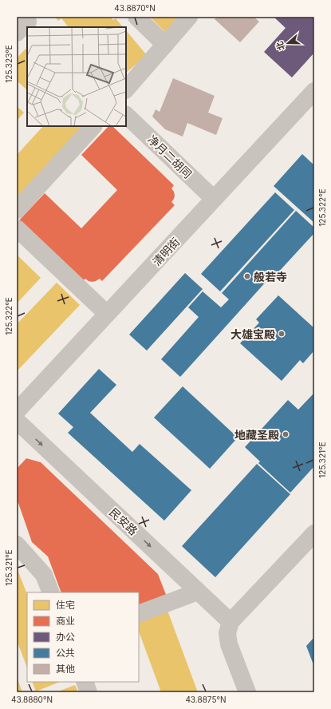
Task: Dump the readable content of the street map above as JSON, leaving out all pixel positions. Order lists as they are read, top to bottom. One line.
{"streets":{"street":["净月二胡同","清明街","民安路"]},"crossings":[["净月二胡同","清明街"]],"one_way":["民安路"],"places":["般若寺","大雄宝殿","地藏圣殿"],"legend":["住宅","商业","办公","公共","其他"],"north":"left","coordinates":["43.8870°N","125.323°E","125.322°E","125.321°E","43.8880°N","43.8875°N"]}
